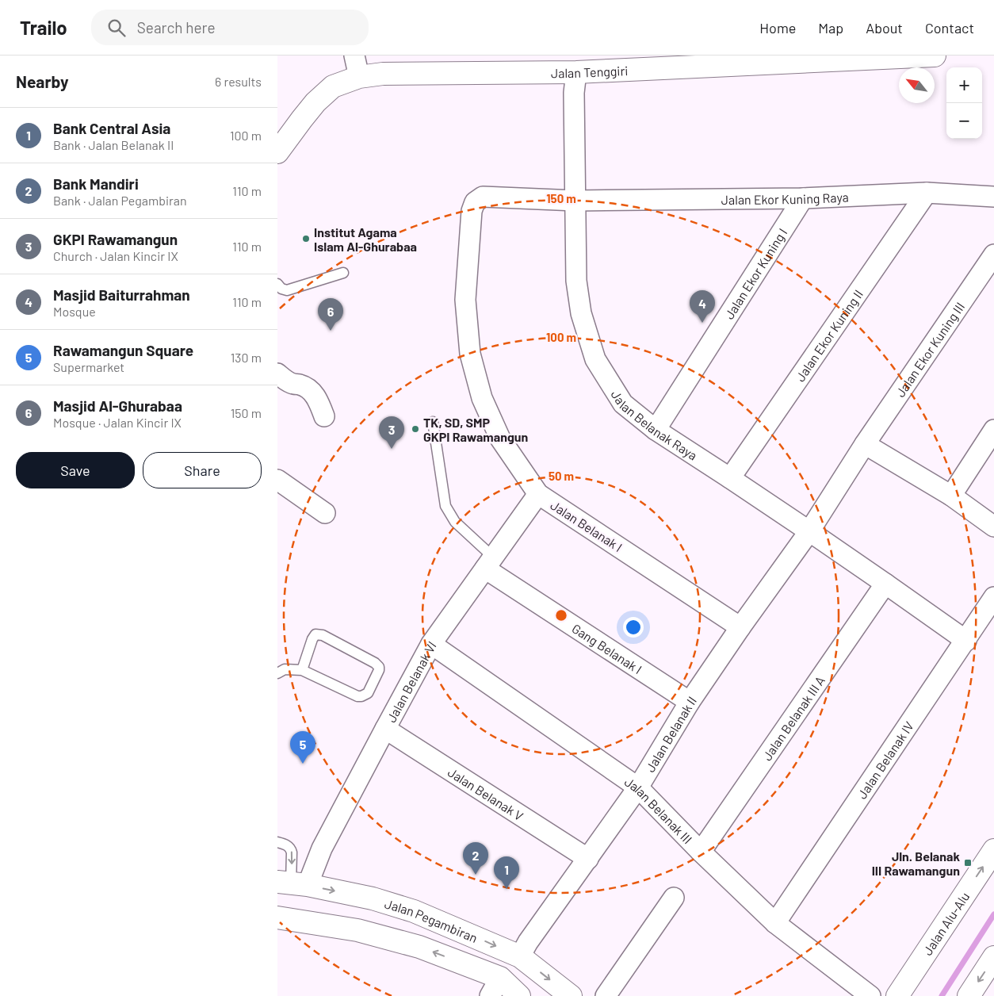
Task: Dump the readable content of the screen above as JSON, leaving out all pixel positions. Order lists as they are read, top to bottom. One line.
{"streets":{"street":["Jalan Tenggiri","Jalan Ekor Kuning Raya","Jalan Ekor Kuning I","Jalan Ekor Kuning II","Jalan Ekor Kuning III","Jalan Belanak Raya","Jalan Belanak I","Gang Belanak I","Jalan Belanak VI","Jalan Belanak III A","Jalan Belanak II","Jalan Belanak IV","Jalan Belanak V","Jalan Belanak III","Jalan Pegambiran","Jalan Alu-Alu"]},"crossings":[["Jalan Tenggiri","Jalan Belanak Raya"],["Jalan Ekor Kuning Raya","Jalan Ekor Kuning I"],["Jalan Ekor Kuning Raya","Jalan Ekor Kuning II"],["Jalan Ekor Kuning Raya","Jalan Belanak Raya"],["Jalan Ekor Kuning Raya","Jalan Belanak I"],["Jalan Ekor Kuning I","Jalan Belanak Raya"],["Jalan Ekor Kuning II","Jalan Belanak Raya"],["Jalan Ekor Kuning III","Jalan Belanak Raya"],["Jalan Ekor Kuning III","Jalan Belanak II"],["Jalan Belanak Raya","Jalan Belanak I"],["Jalan Belanak Raya","Jalan Belanak III A"],["Jalan Belanak Raya","Jalan Belanak II"],["Jalan Belanak Raya","Jalan Belanak IV"],["Jalan Belanak I","Jalan Belanak VI"],["Jalan Belanak I","Jalan Belanak II"],["Gang Belanak I","Jalan Belanak VI"],["Gang Belanak I","Jalan Belanak II"],["Jalan Belanak VI","Jalan Belanak V"],["Jalan Belanak VI","Jalan Belanak III"],["Jalan Belanak VI","Jalan Pegambiran"],["Jalan Belanak III A","Jalan Belanak III"],["Jalan Belanak II","Jalan Belanak V"],["Jalan Belanak II","Jalan Belanak III"],["Jalan Belanak II","Jalan Pegambiran"],["Jalan Belanak IV","Jalan Belanak III"]],"one_way":["Jalan Alu-Alu"],"places":{"other":["Institut Agama Islam Al-Ghurabaa","TK, SD, SMP GKPI Rawamangun"],"transit":["Jln. Belanak III Rawamangun"]},"north":"top left","page":{"header":"Trailo","search":"Search here","nav":["Home","Map","About","Contact"],"heading":["Nearby","6 results"],"map_buttons":["+","−"],"list":[{"mark":"1","name":"Bank Central Asia","note":"Bank · Jalan Belanak II","value":"100 m"},{"mark":"2","name":"Bank Mandiri","note":"Bank · Jalan Pegambiran","value":"110 m"},{"mark":"3","name":"GKPI Rawamangun","note":"Church · Jalan Kincir IX","value":"110 m"},{"mark":"4","name":"Masjid Baiturrahman","note":"Mosque","value":"110 m"},{"mark":"5","name":"Rawamangun Square","note":"Supermarket","value":"130 m"},{"mark":"6","name":"Masjid Al-Ghurabaa","note":"Mosque · Jalan Kincir IX","value":"150 m"}],"pins":["4","6","3","5","2","1"],"buttons":["Save","Share"]},"rings":["150 m","100 m","50 m"]}
